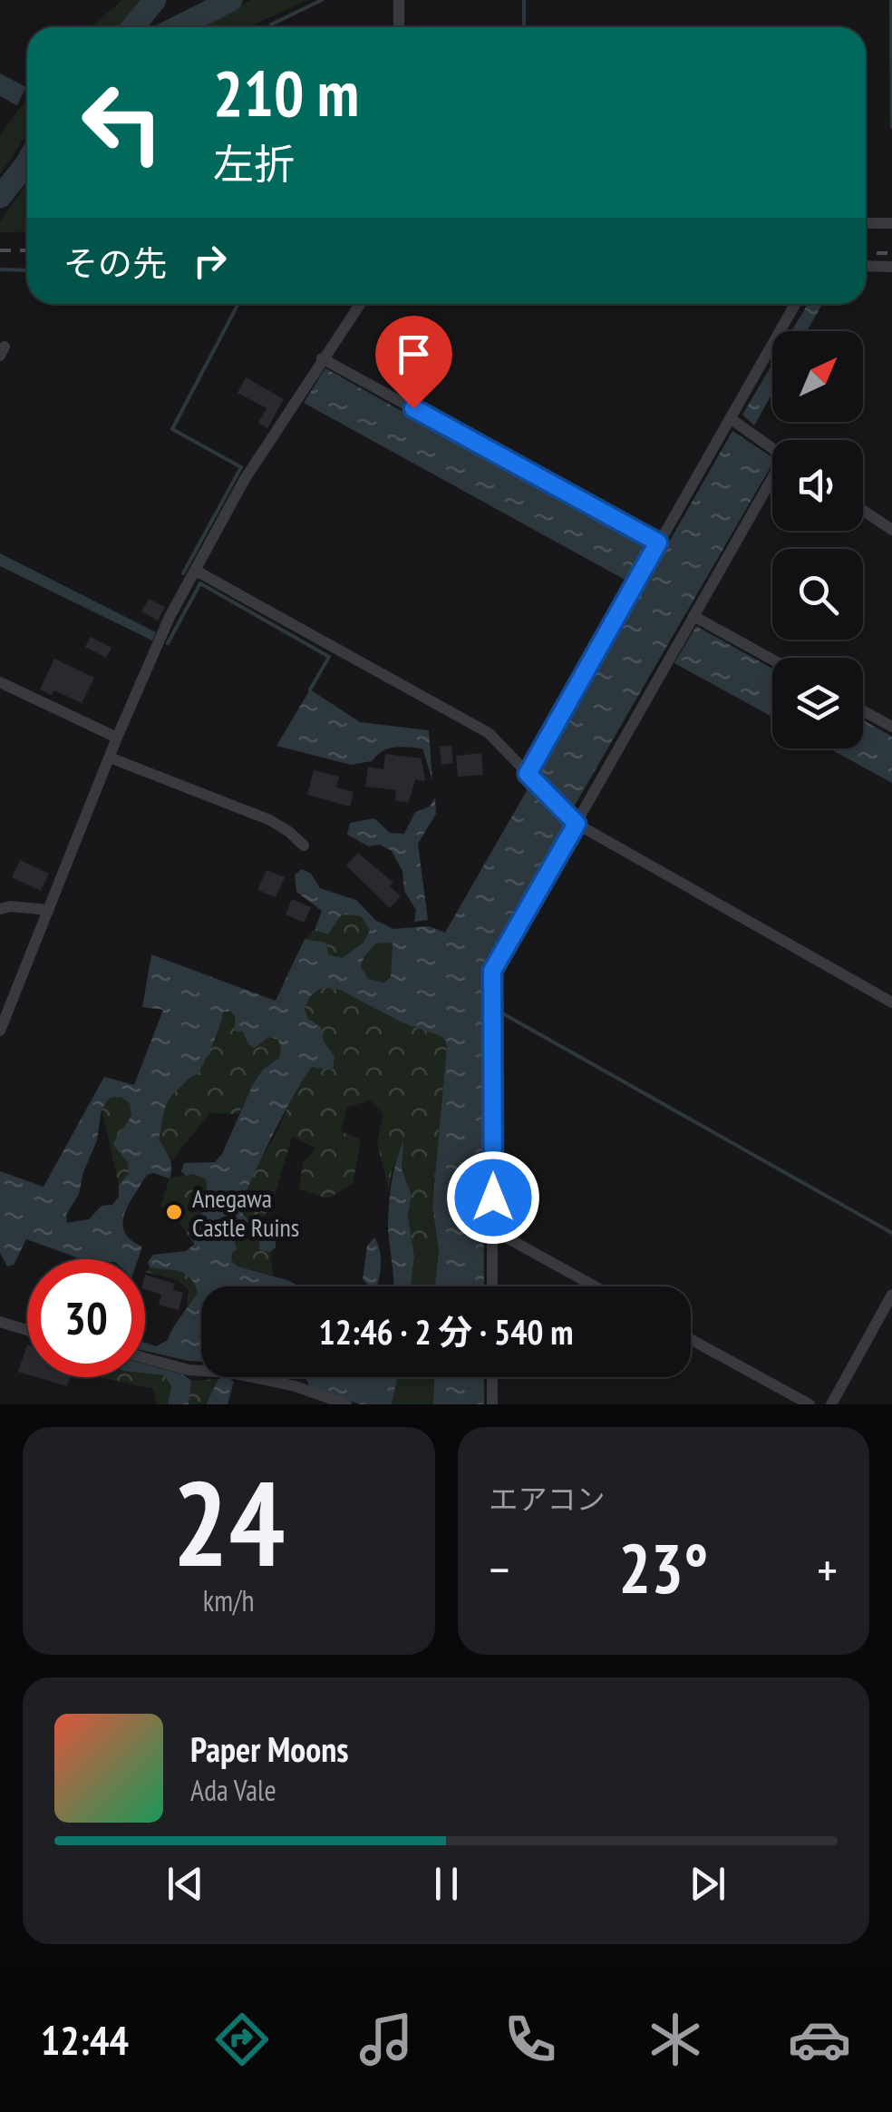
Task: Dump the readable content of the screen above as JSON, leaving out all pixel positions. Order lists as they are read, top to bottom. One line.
{"places":["Anegawa Castle Ruins"],"north":"top right","page":{"turn":["210 m","左折"],"then":"その先","limit":"30","trip":"12:46 · 2 分 · 540 m","tile":[["24","km/h"],"エアコン"],"heat":["−","23°","+"],"song":["Paper Moons","Ada Vale"],"tabs":"12:44"}}
